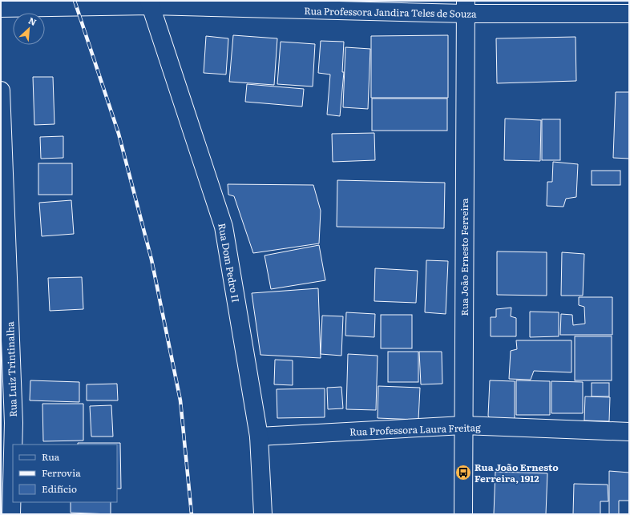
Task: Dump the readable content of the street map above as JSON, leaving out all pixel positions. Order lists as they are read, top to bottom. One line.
{"streets":{"street":["Rua Professora Jandira Teles de Souza","Rua João Ernesto Ferreira","Rua Dom Pedro II","Rua Luiz Trintinalha","Rua Professora Laura Freitag"]},"crossings":[["Rua Professora Jandira Teles de Souza","Rua João Ernesto Ferreira"],["Rua Professora Jandira Teles de Souza","Rua Dom Pedro II"],["Rua João Ernesto Ferreira","Rua Professora Laura Freitag"],["Rua Dom Pedro II","Rua Professora Laura Freitag"]],"places":{"bus stop":["Rua João Ernesto Ferreira, 1912"]},"legend":["Rua","Ferrovia","Edifício"],"north":"top right"}
